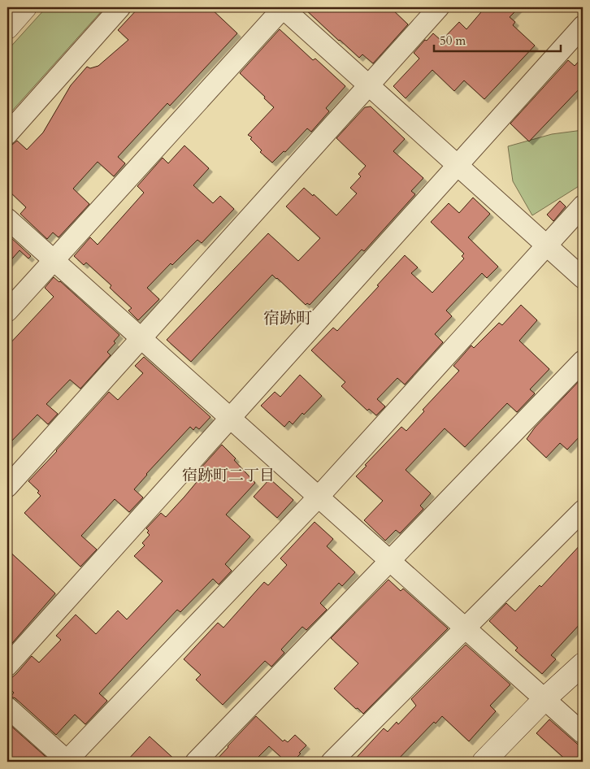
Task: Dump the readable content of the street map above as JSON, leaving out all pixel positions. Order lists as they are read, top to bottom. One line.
{"districts":["宿跡町","宿跡町二丁目"],"scale_bar":"50 m"}
